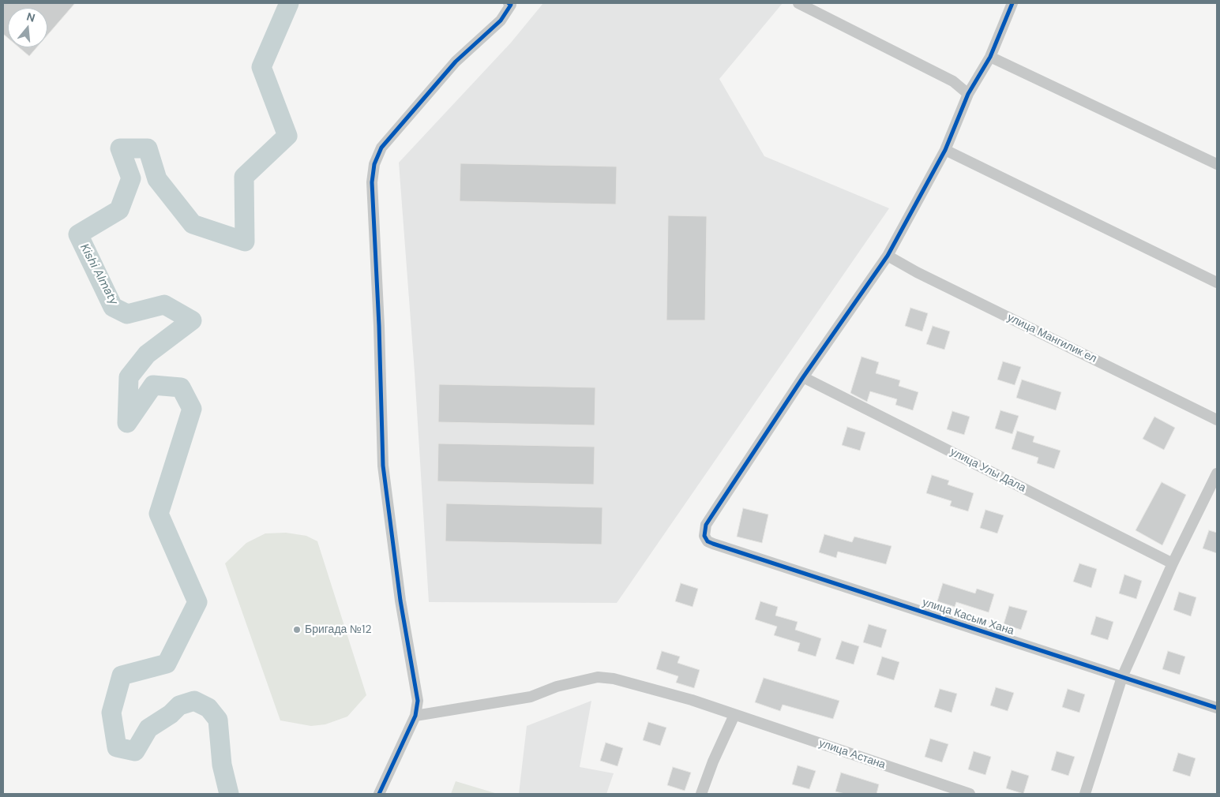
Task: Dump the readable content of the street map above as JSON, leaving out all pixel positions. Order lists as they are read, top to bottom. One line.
{"streets":{"street":["улица Мангилик ел","улица Улы Дала","улица Касым Хана","улица Астана"]},"crossings":[["улица Улы Дала","улица Касым Хана"]],"water":["Kіshі Almaty"],"places":["Бригада №12"],"north":"top"}
